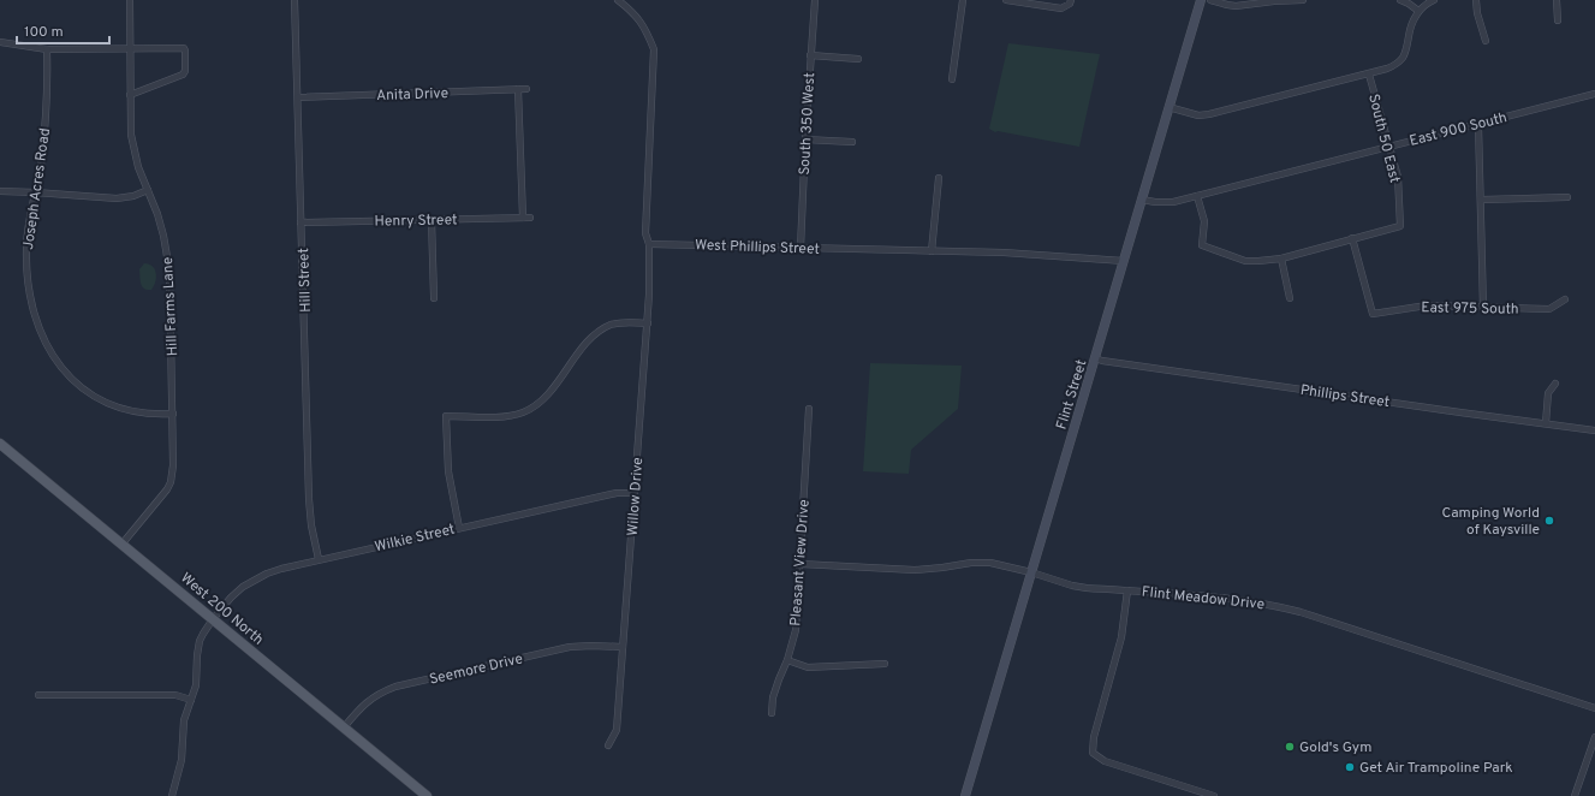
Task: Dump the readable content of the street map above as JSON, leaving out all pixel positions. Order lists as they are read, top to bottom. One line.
{"streets":{"main road":["West 200 North"],"street":["Anita Drive","South 350 West","East 900 South","South 50 East","Joseph Acres Road","Henry Street","West Phillips Street","Hill Street","Hill Farms Lane","East 975 South","Flint Street","Phillips Street","Willow Drive","Wilkie Street","Pleasant View Drive","Flint Meadow Drive","Seemore Drive"]},"crossings":[["Anita Drive","Hill Street"],["South 350 West","West Phillips Street"],["East 900 South","South 50 East"],["East 900 South","Flint Street"],["South 50 East","East 975 South"],["Joseph Acres Road","Hill Farms Lane"],["Henry Street","Hill Street"],["West Phillips Street","Flint Street"],["West Phillips Street","Willow Drive"],["Hill Street","Wilkie Street"],["Hill Farms Lane","West 200 North"],["Flint Street","Phillips Street"],["Flint Street","Flint Meadow Drive"],["Willow Drive","Wilkie Street"],["Willow Drive","Seemore Drive"],["Wilkie Street","West 200 North"],["Pleasant View Drive","Flint Meadow Drive"],["West 200 North","Seemore Drive"]],"places":["Camping World of Kaysville","Gold's Gym","Get Air Trampoline Park"],"scale_bar":"100 m"}
